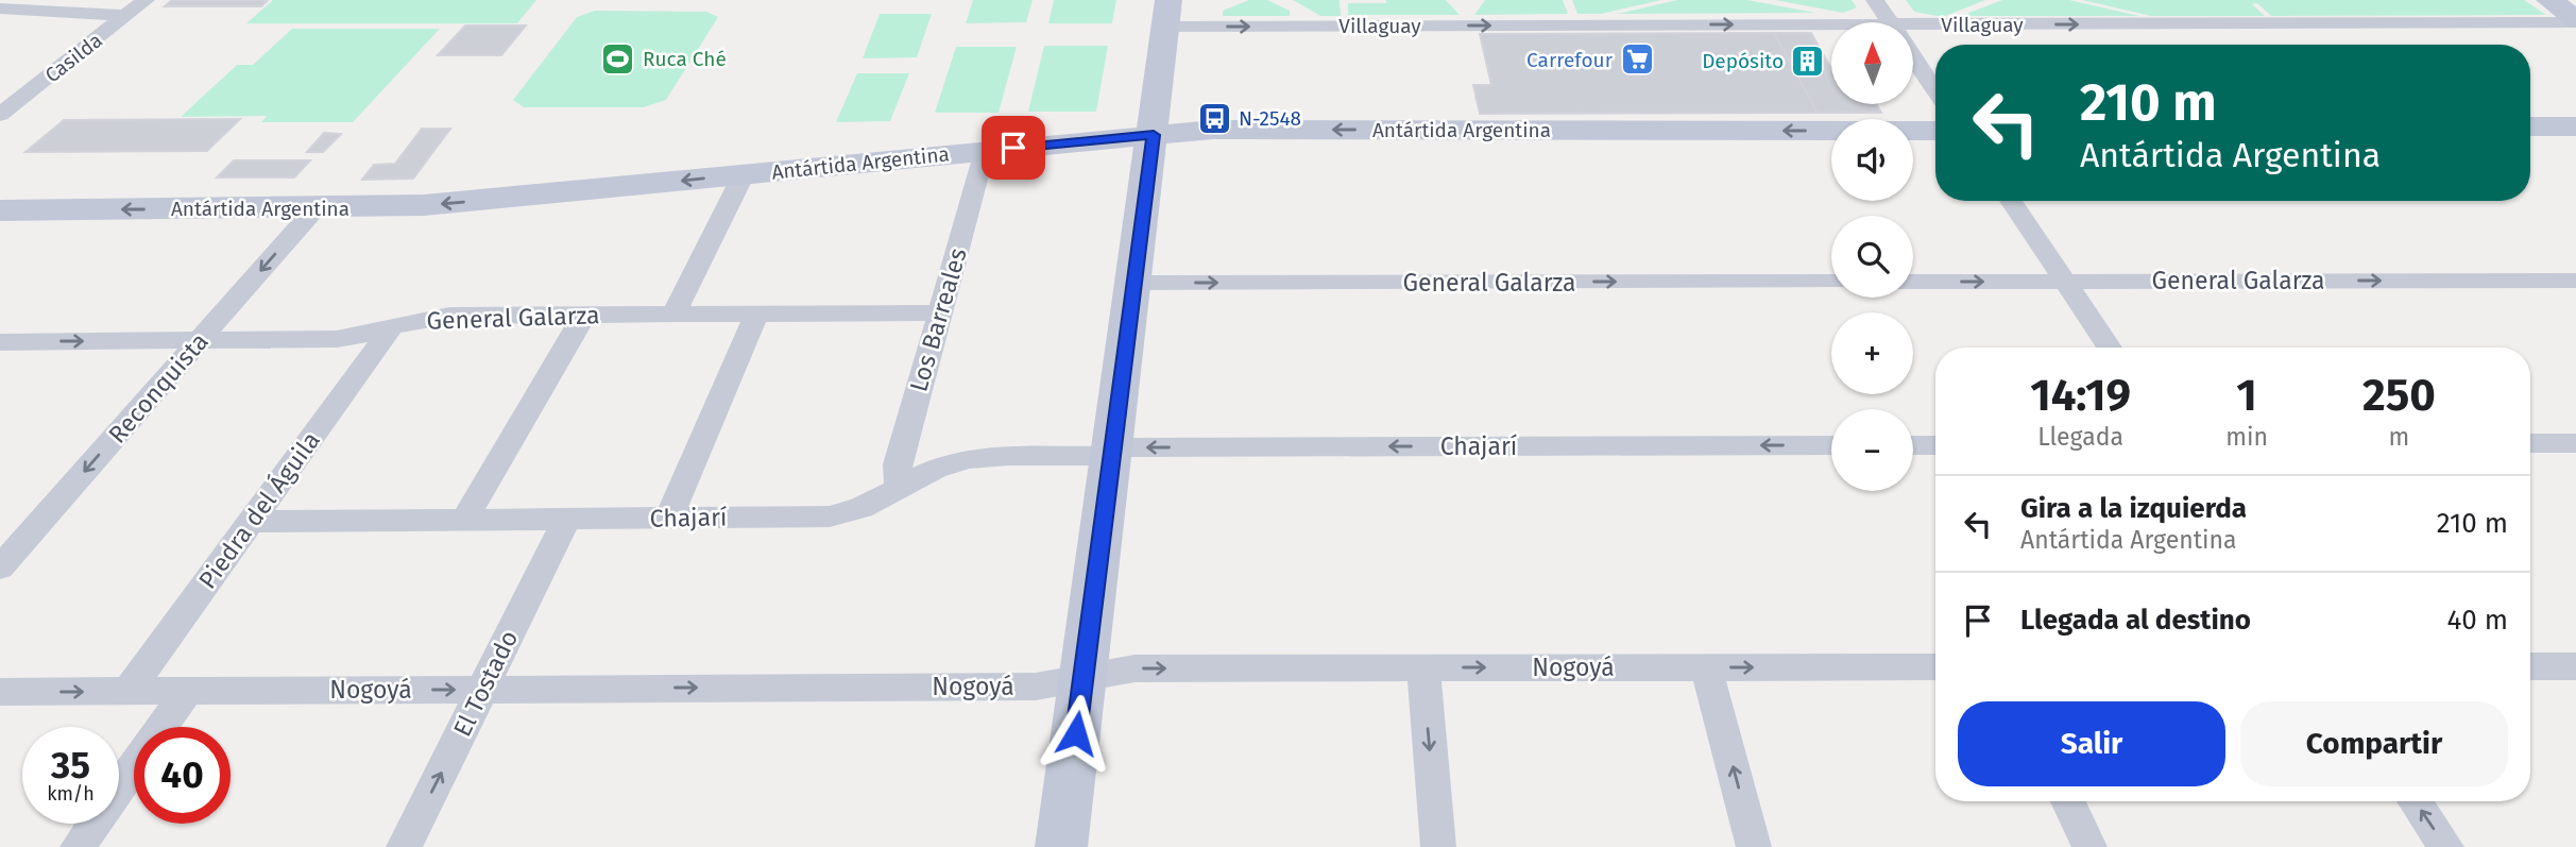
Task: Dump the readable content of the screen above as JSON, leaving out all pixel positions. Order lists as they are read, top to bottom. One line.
{"streets":{"main road":["Antártida Argentina"],"street":["Villaguay","Casilda","General Galarza","Los Barreales","Reconquista","Chajarí","Piedra del Águila","Nogoyá","El Tostado"]},"crossings":[["Antártida Argentina","Los Barreales"],["Antártida Argentina","Reconquista"],["General Galarza","Los Barreales"],["General Galarza","Reconquista"],["General Galarza","Piedra del Águila"],["Los Barreales","Chajarí"],["Chajarí","Piedra del Águila"],["Chajarí","El Tostado"],["Piedra del Águila","Nogoyá"],["Nogoyá","El Tostado"]],"one_way":["Villaguay","Antártida Argentina","General Galarza","Reconquista","Chajarí","Nogoyá","El Tostado"],"places":{"sports":["Ruca Ché"],"supermarket":["Carrefour"],"building":["Depósito"],"bus stop":["N-2548"]},"north":"top","page":{"map_buttons":["+","−"],"turn":["210 m","Antártida Argentina"],"eta":["14:19","Llegada","1","min","250","m"],"list":[{"name":"Gira a la izquierda","note":"Antártida Argentina","value":"210 m"},{"name":"Llegada al destino","value":"40 m"}],"buttons":["Salir","Compartir"],"speed":"35 km/h","limit":"40"}}
